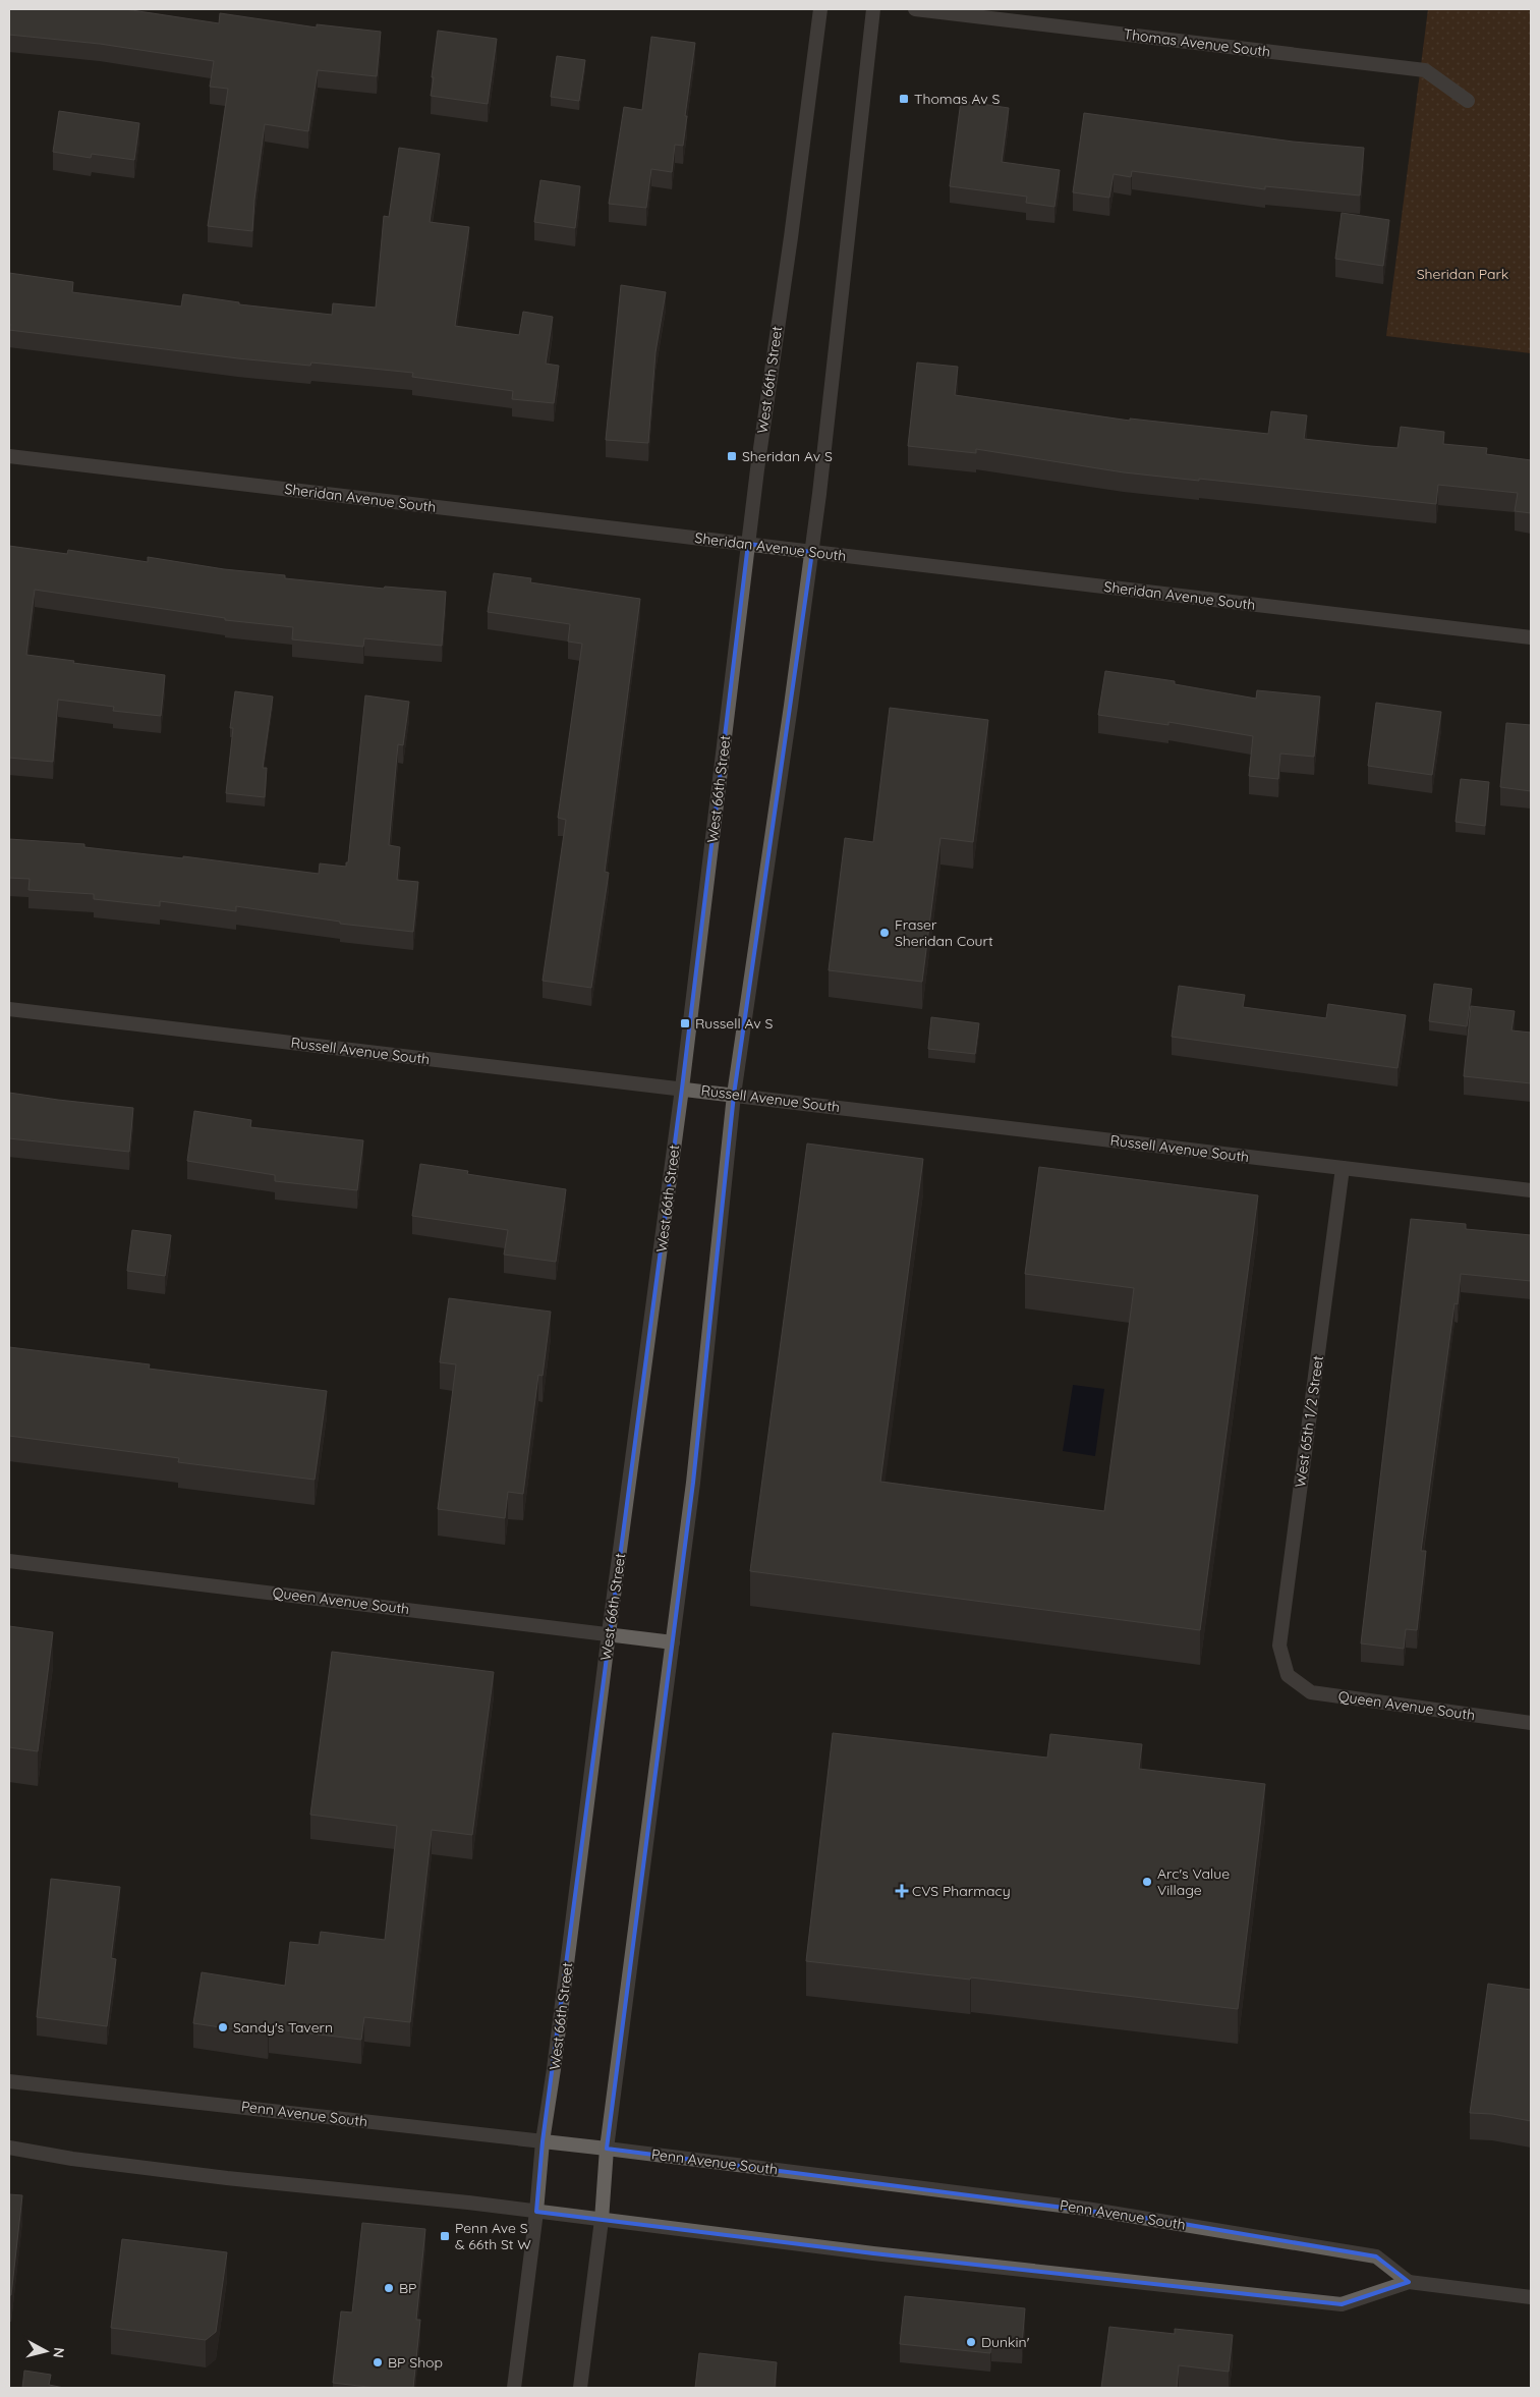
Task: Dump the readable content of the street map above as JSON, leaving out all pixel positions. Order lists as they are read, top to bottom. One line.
{"streets":{"main road":["Thomas Avenue South","West 66th Street","Sheridan Avenue South","Russell Avenue South","West 65th 1/2 Street","Queen Avenue South","Penn Avenue South"]},"crossings":[["West 66th Street","Sheridan Avenue South"],["West 66th Street","Russell Avenue South"],["West 66th Street","Queen Avenue South"],["West 66th Street","Penn Avenue South"],["Russell Avenue South","West 65th 1/2 Street"],["West 65th 1/2 Street","Queen Avenue South"]],"parks":["Sheridan Park"],"places":{"transit":["Thomas Av S","Sheridan Av S","Russell Av S","Penn Ave S & 66th St W"],"other":["Fraser Sheridan Court","Arc's Value Village","Sandy's Tavern","BP","Dunkin'","BP Shop"],"health":["CVS Pharmacy"]},"north":"right"}
